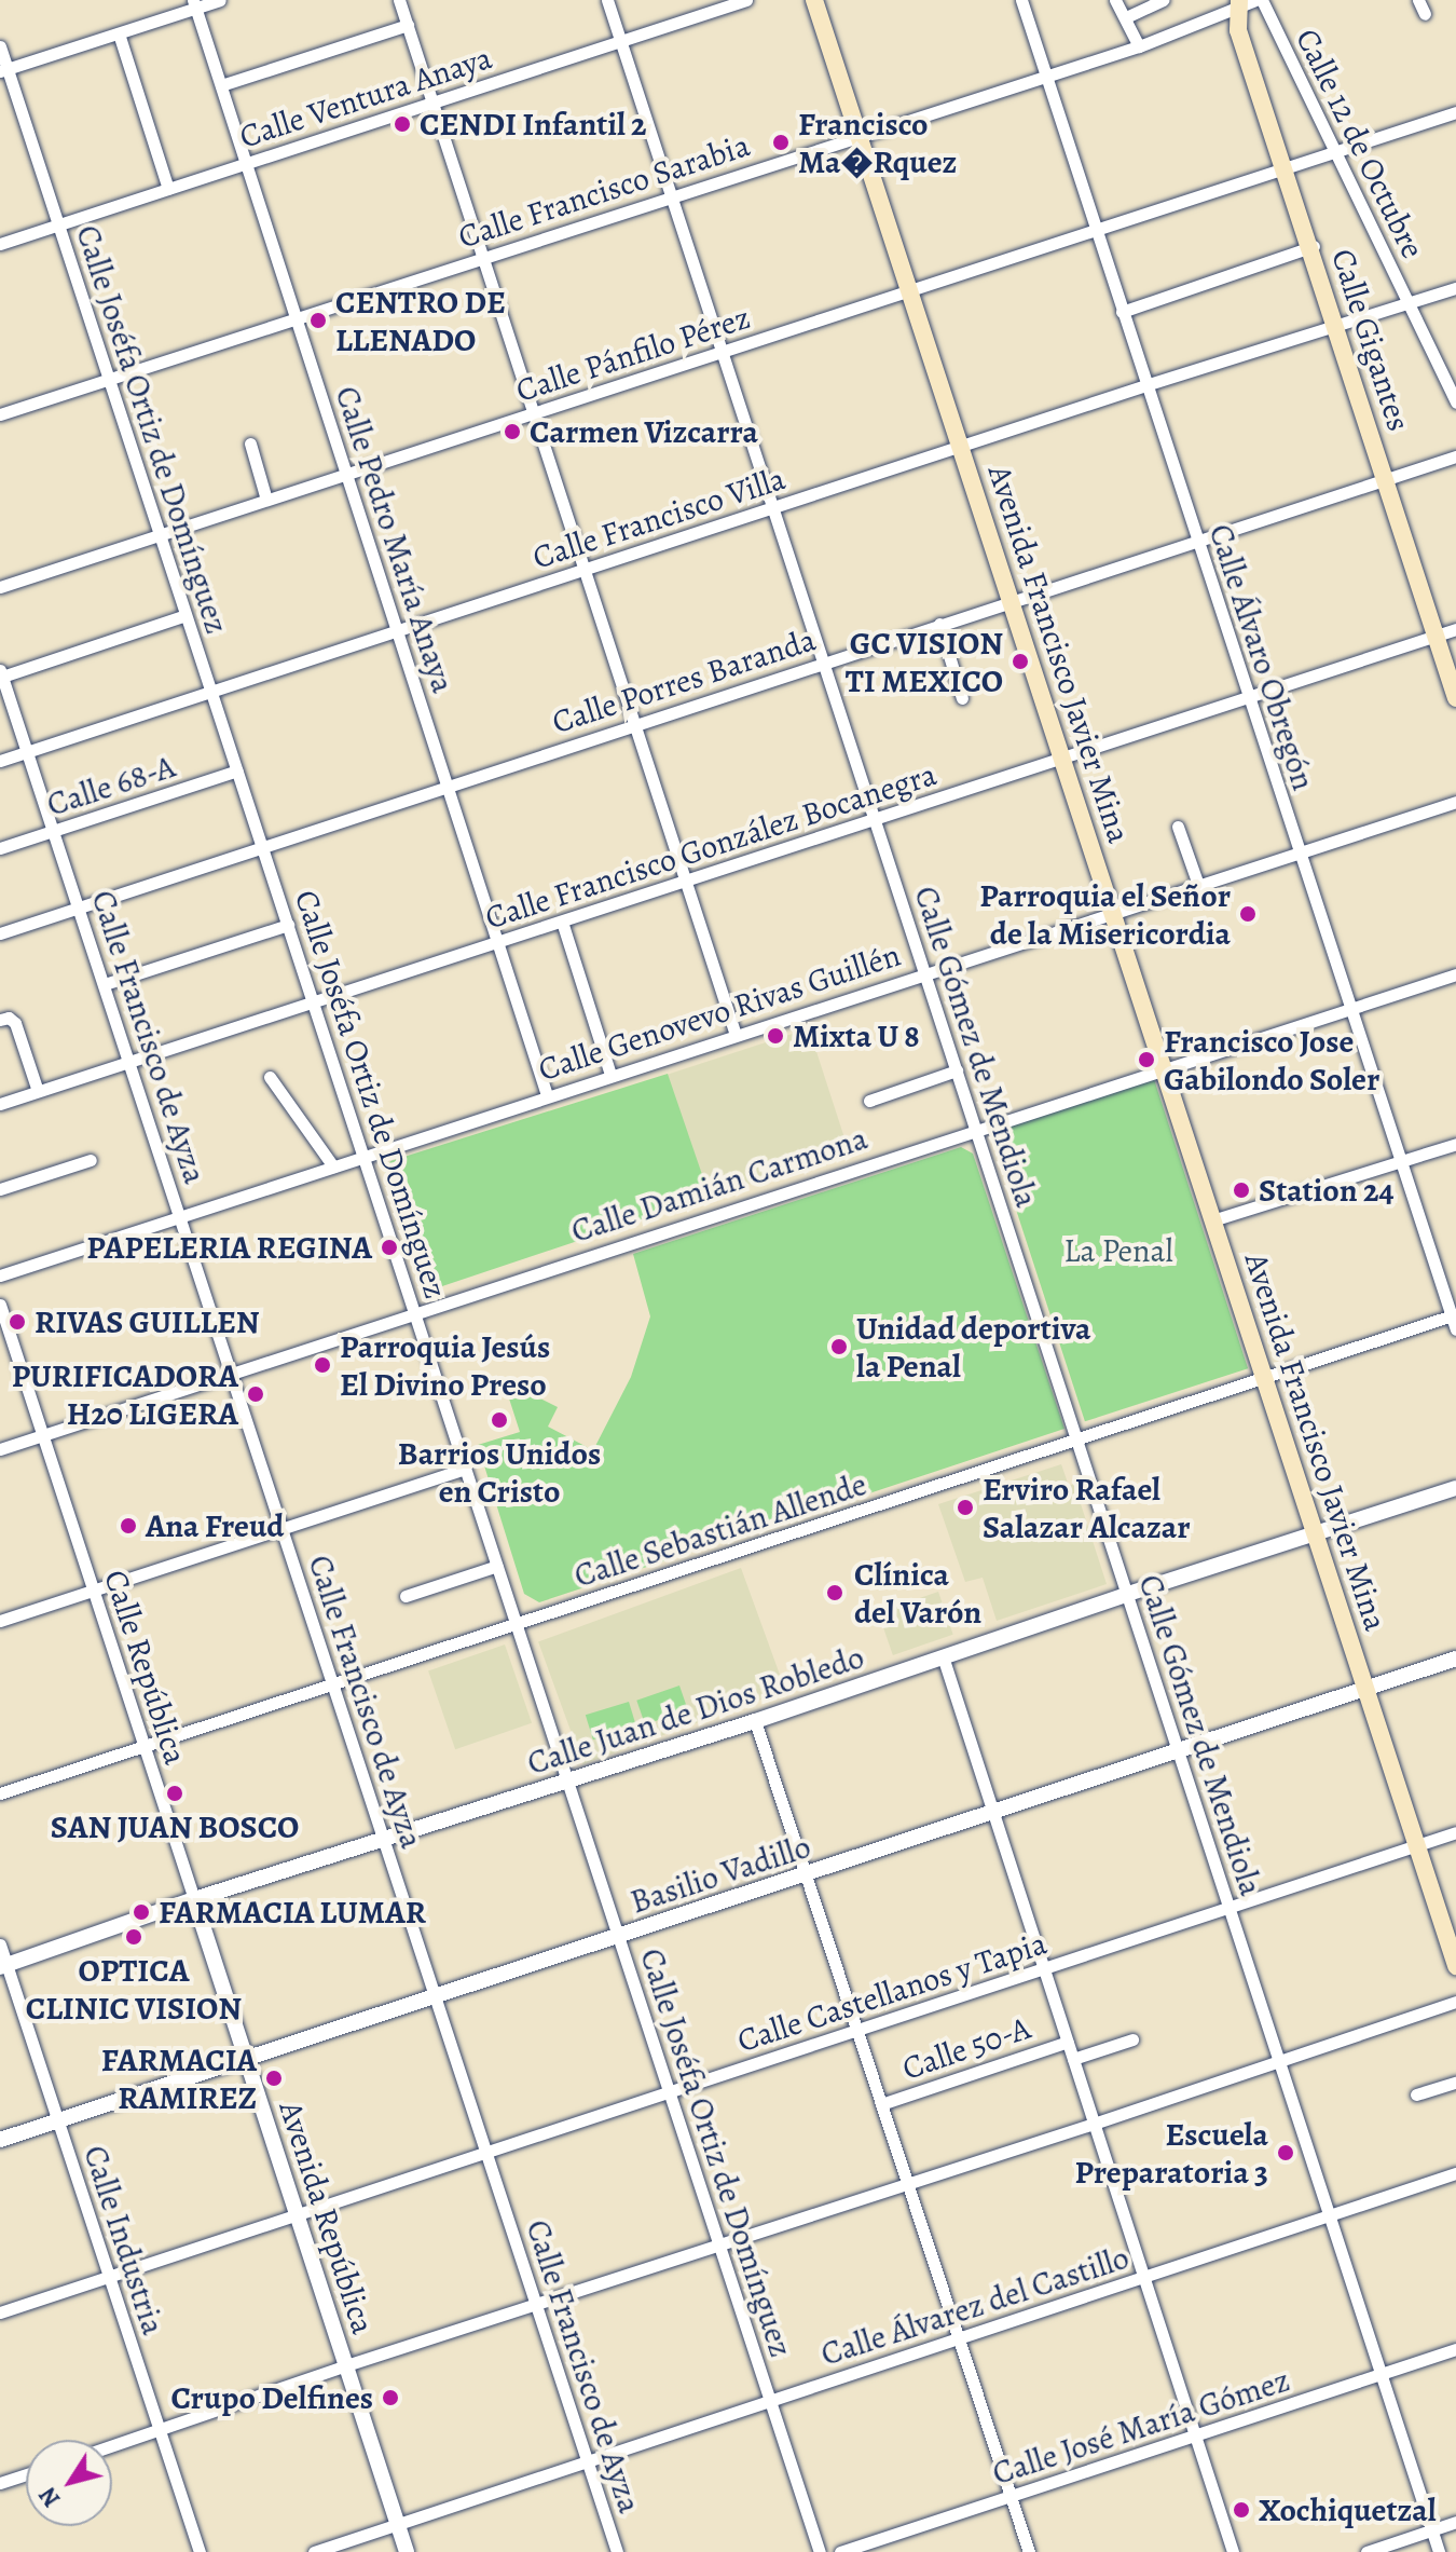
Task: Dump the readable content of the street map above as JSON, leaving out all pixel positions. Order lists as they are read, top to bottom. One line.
{"streets":{"main road":["Calle Gigantes","Avenida Francisco Javier Mina"],"street":["Calle Ventura Anaya","Calle 12 de Octubre","Calle Francisco Sarabia","Calle Pánfilo Pérez","Calle Joséfa Ortiz de Domínguez","Calle Francisco Villa","Calle Pedro María Anaya","Calle Álvaro Obregón","Calle Porres Baranda","Calle 68-A","Calle Francisco González Bocanegra","Calle Genovevo Rivas Guillén","Calle Francisco de Ayza","Calle Gómez de Mendiola","Calle Damián Carmona","Calle Sebastián Allende","Calle República","Calle Juan de Dios Robledo","Basilio Vadillo","Calle Castellanos y Tapia","Calle 50-A","Avenida República","Calle Industria","Calle Álvarez del Castillo","Calle José María Gómez"]},"crossings":[["Calle Ventura Anaya","Calle Joséfa Ortiz de Domínguez"],["Calle Ventura Anaya","Calle Pedro María Anaya"],["Calle Ventura Anaya","Calle Gómez de Mendiola"],["Calle 12 de Octubre","Calle Francisco Sarabia"],["Calle 12 de Octubre","Calle Pánfilo Pérez"],["Calle 12 de Octubre","Calle Francisco Villa"],["Calle Francisco Sarabia","Calle Gigantes"],["Calle Francisco Sarabia","Calle Joséfa Ortiz de Domínguez"],["Calle Francisco Sarabia","Calle Pedro María Anaya"],["Calle Francisco Sarabia","Avenida Francisco Javier Mina"],["Calle Francisco Sarabia","Calle Álvaro Obregón"],["Calle Francisco Sarabia","Calle Gómez de Mendiola"],["Calle Gigantes","Calle Pánfilo Pérez"],["Calle Gigantes","Calle Francisco Villa"],["Calle Gigantes","Calle Porres Baranda"],["Calle Gigantes","Calle Francisco González Bocanegra"],["Calle Pánfilo Pérez","Calle Joséfa Ortiz de Domínguez"],["Calle Pánfilo Pérez","Calle Pedro María Anaya"],["Calle Pánfilo Pérez","Avenida Francisco Javier Mina"],["Calle Pánfilo Pérez","Calle Álvaro Obregón"],["Calle Pánfilo Pérez","Calle Gómez de Mendiola"],["Calle Joséfa Ortiz de Domínguez","Calle Francisco Villa"],["Calle Joséfa Ortiz de Domínguez","Calle Porres Baranda"],["Calle Joséfa Ortiz de Domínguez","Calle 68-A"],["Calle Joséfa Ortiz de Domínguez","Calle Francisco González Bocanegra"],["Calle Joséfa Ortiz de Domínguez","Calle Genovevo Rivas Guillén"],["Calle Joséfa Ortiz de Domínguez","Calle Damián Carmona"],["Calle Joséfa Ortiz de Domínguez","Calle Sebastián Allende"],["Calle Joséfa Ortiz de Domínguez","Calle Juan de Dios Robledo"],["Calle Joséfa Ortiz de Domínguez","Basilio Vadillo"],["Calle Joséfa Ortiz de Domínguez","Calle Castellanos y Tapia"],["Calle Joséfa Ortiz de Domínguez","Calle Álvarez del Castillo"],["Calle Francisco Villa","Calle Pedro María Anaya"],["Calle Francisco Villa","Avenida Francisco Javier Mina"],["Calle Francisco Villa","Calle Álvaro Obregón"],["Calle Francisco Villa","Calle Francisco de Ayza"],["Calle Francisco Villa","Calle Gómez de Mendiola"],["Calle Pedro María Anaya","Calle Porres Baranda"],["Calle Pedro María Anaya","Calle Francisco González Bocanegra"],["Calle Pedro María Anaya","Calle Genovevo Rivas Guillén"],["Avenida Francisco Javier Mina","Calle Porres Baranda"],["Avenida Francisco Javier Mina","Calle Francisco González Bocanegra"],["Avenida Francisco Javier Mina","Calle Genovevo Rivas Guillén"],["Avenida Francisco Javier Mina","Calle Damián Carmona"],["Avenida Francisco Javier Mina","Calle Sebastián Allende"],["Avenida Francisco Javier Mina","Calle Juan de Dios Robledo"],["Avenida Francisco Javier Mina","Basilio Vadillo"],["Avenida Francisco Javier Mina","Calle Castellanos y Tapia"],["Calle Álvaro Obregón","Calle Porres Baranda"],["Calle Álvaro Obregón","Calle Francisco González Bocanegra"],["Calle Álvaro Obregón","Calle Genovevo Rivas Guillén"],["Calle Álvaro Obregón","Calle Damián Carmona"],["Calle Álvaro Obregón","Calle Sebastián Allende"],["Calle Porres Baranda","Calle Francisco de Ayza"],["Calle Porres Baranda","Calle Gómez de Mendiola"],["Calle 68-A","Calle Francisco de Ayza"],["Calle Francisco González Bocanegra","Calle Francisco de Ayza"],["Calle Francisco González Bocanegra","Calle Gómez de Mendiola"],["Calle Genovevo Rivas Guillén","Calle Francisco de Ayza"],["Calle Genovevo Rivas Guillén","Calle Gómez de Mendiola"],["Calle Francisco de Ayza","Calle Damián Carmona"],["Calle Francisco de Ayza","Calle Sebastián Allende"],["Calle Francisco de Ayza","Calle Juan de Dios Robledo"],["Calle Francisco de Ayza","Basilio Vadillo"],["Calle Francisco de Ayza","Calle Castellanos y Tapia"],["Calle Francisco de Ayza","Calle Álvarez del Castillo"],["Calle Gómez de Mendiola","Calle Damián Carmona"],["Calle Gómez de Mendiola","Calle Sebastián Allende"],["Calle Gómez de Mendiola","Calle Juan de Dios Robledo"],["Calle Gómez de Mendiola","Basilio Vadillo"],["Calle Gómez de Mendiola","Calle Castellanos y Tapia"],["Calle Gómez de Mendiola","Calle Álvarez del Castillo"],["Calle Gómez de Mendiola","Calle José María Gómez"],["Calle Damián Carmona","Calle República"],["Calle Sebastián Allende","Calle República"],["Calle República","Calle Juan de Dios Robledo"],["Calle República","Avenida República"],["Calle Juan de Dios Robledo","Avenida República"],["Calle Juan de Dios Robledo","Calle Industria"],["Basilio Vadillo","Avenida República"],["Basilio Vadillo","Calle Industria"],["Calle Castellanos y Tapia","Avenida República"],["Calle Castellanos y Tapia","Calle Industria"],["Avenida República","Calle Álvarez del Castillo"]],"parks":["La Penal"],"places":["CENDI Infantil 2","Francisco Ma�Rquez","CENTRO DE LLENADO","Carmen Vizcarra","GC VISION TI MEXICO","Parroquia el Señor de la Misericordia","Mixta U 8","Francisco Jose Gabilondo Soler","Station 24","PAPELERIA REGINA","RIVAS GUILLEN","Unidad deportiva la Penal","Parroquia Jesús El Divino Preso","PURIFICADORA H20 LIGERA","Barrios Unidos en Cristo","Erviro Rafael Salazar Alcazar","Ana Freud","Clínica del Varón","SAN JUAN BOSCO","FARMACIA LUMAR","OPTICA CLINIC VISION","FARMACIA RAMIREZ","Escuela Preparatoria 3","Crupo Delfines","Xochiquetzal"],"north":"bottom left"}
